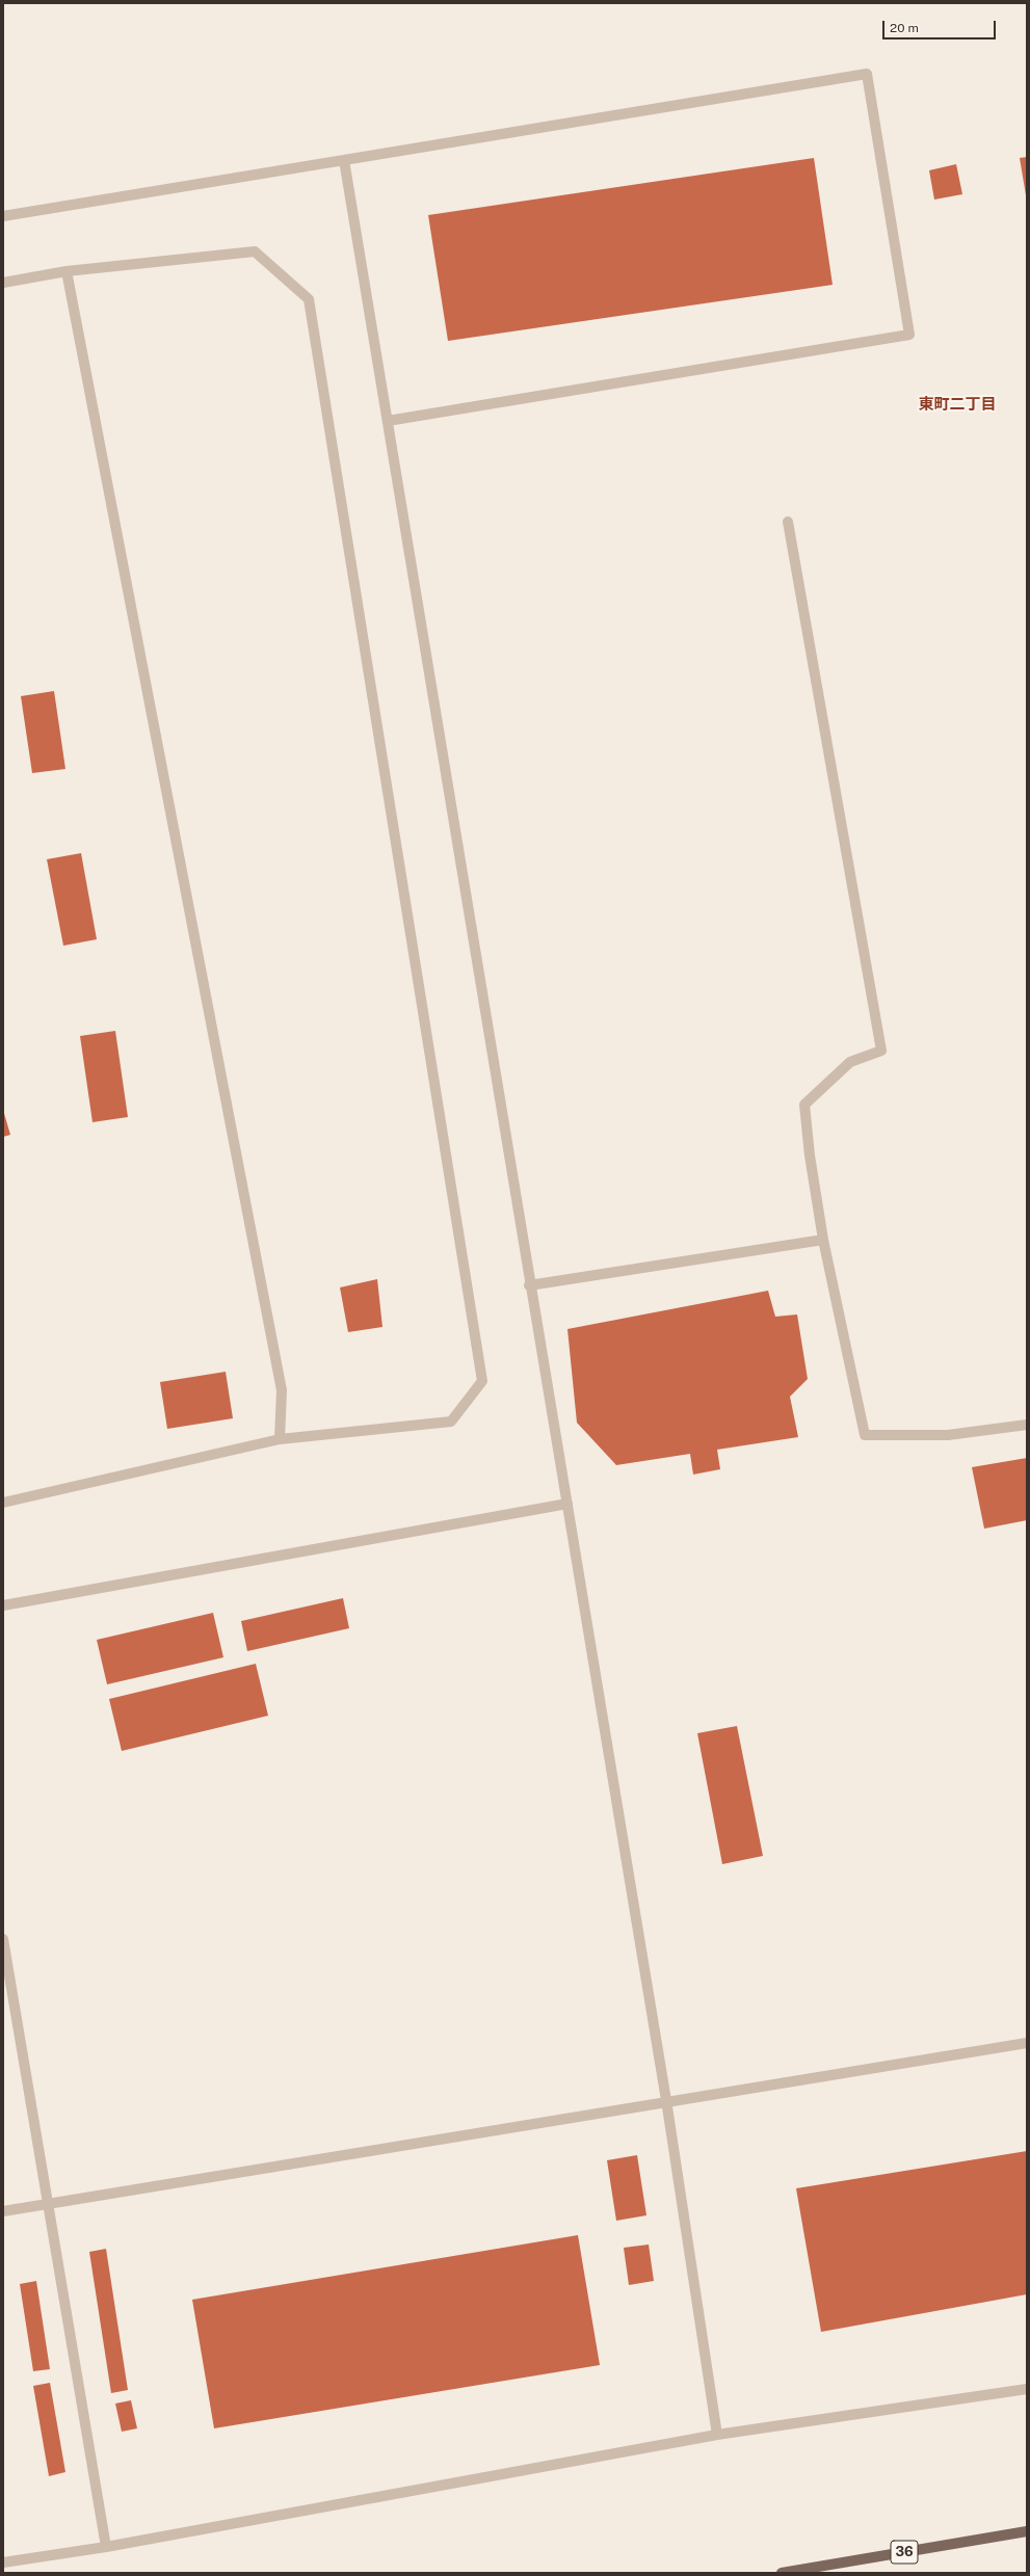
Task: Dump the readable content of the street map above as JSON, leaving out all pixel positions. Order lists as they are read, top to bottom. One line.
{"streets":{"main road":["36"]},"districts":["東町二丁目"],"scale_bar":"20 m"}
